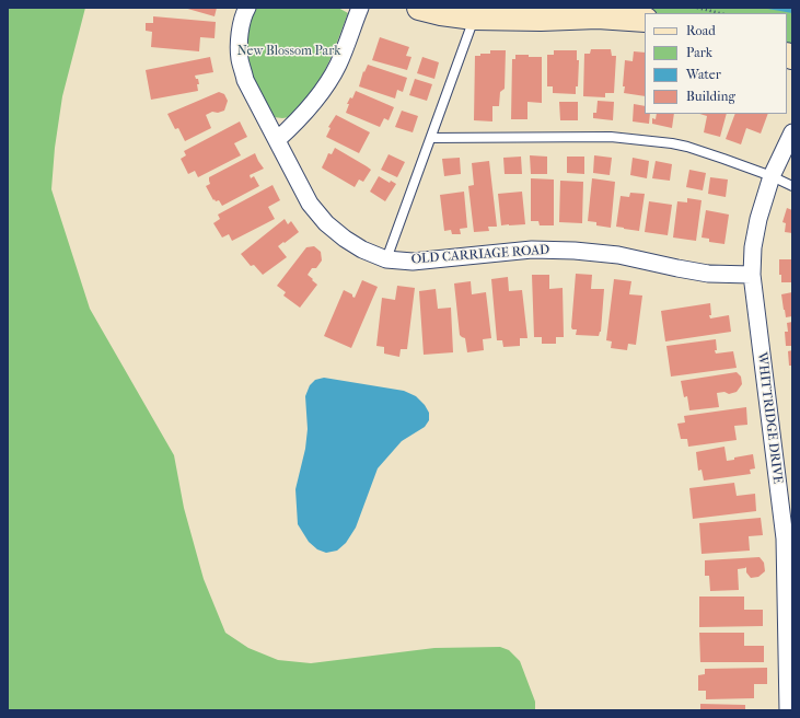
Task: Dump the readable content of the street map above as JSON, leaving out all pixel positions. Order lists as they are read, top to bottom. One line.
{"streets":{"street":["OLD CARRIAGE ROAD","WHITTRIDGE DRIVE"]},"crossings":[["OLD CARRIAGE ROAD","WHITTRIDGE DRIVE"]],"parks":["New Blossom Park"],"legend":["Road","Park","Water","Building"]}
